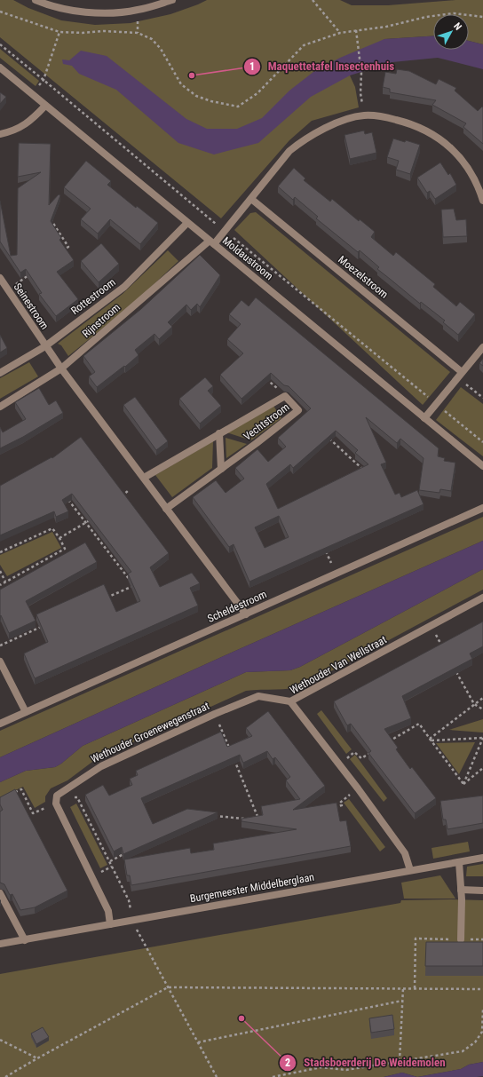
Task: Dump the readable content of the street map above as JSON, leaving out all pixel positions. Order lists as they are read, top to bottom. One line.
{"streets":{"street":["Moldaustroom","Moezelstroom","Rottestroom","Seinestroom","Rijnstroom","Vechtstroom","Scheldestroom","Wethouder Van Wellstraat","Wethouder Groenewegenstraat","Burgemeester Middelberglaan"]},"crossings":[["Moldaustroom","Rottestroom"],["Moldaustroom","Rijnstroom"],["Rottestroom","Seinestroom"],["Seinestroom","Rijnstroom"],["Wethouder Van Wellstraat","Wethouder Groenewegenstraat"],["Wethouder Van Wellstraat","Burgemeester Middelberglaan"]],"places":["Maquettetafel Insectenhuis","Stadsboerderij De Weidemolen"],"north":"top right"}
